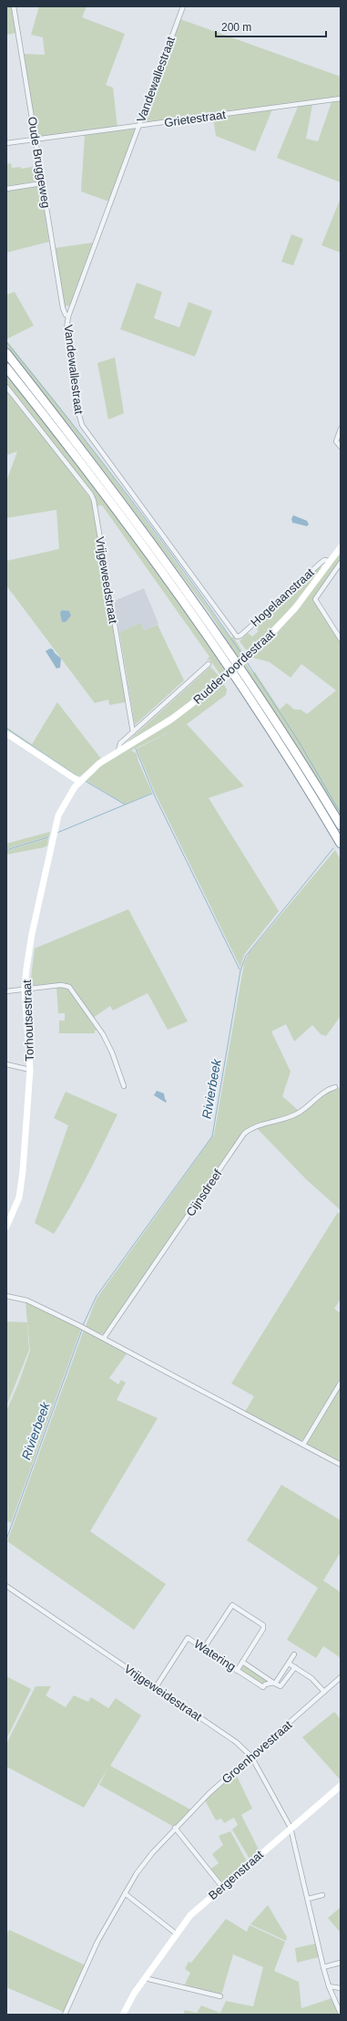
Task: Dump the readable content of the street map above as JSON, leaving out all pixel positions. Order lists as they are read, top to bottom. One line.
{"streets":{"street":["Vandewallestraat","Grietestraat","Oude Bruggeweg","Vrijgeweedstraat","Hogelaanstraat","Ruddervoordestraat","Torhoutsestraat","Cijnsdreef","Watering","Vrijgeweidestraat","Groenhovestraat","Bergenstraat"]},"crossings":[["Vandewallestraat","Grietestraat"],["Vandewallestraat","Oude Bruggeweg"],["Vandewallestraat","Hogelaanstraat"],["Grietestraat","Oude Bruggeweg"],["Hogelaanstraat","Ruddervoordestraat"],["Watering","Vrijgeweidestraat"],["Vrijgeweidestraat","Groenhovestraat"],["Vrijgeweidestraat","Bergenstraat"]],"water":["Rivierbeek"],"scale_bar":"200 m"}
